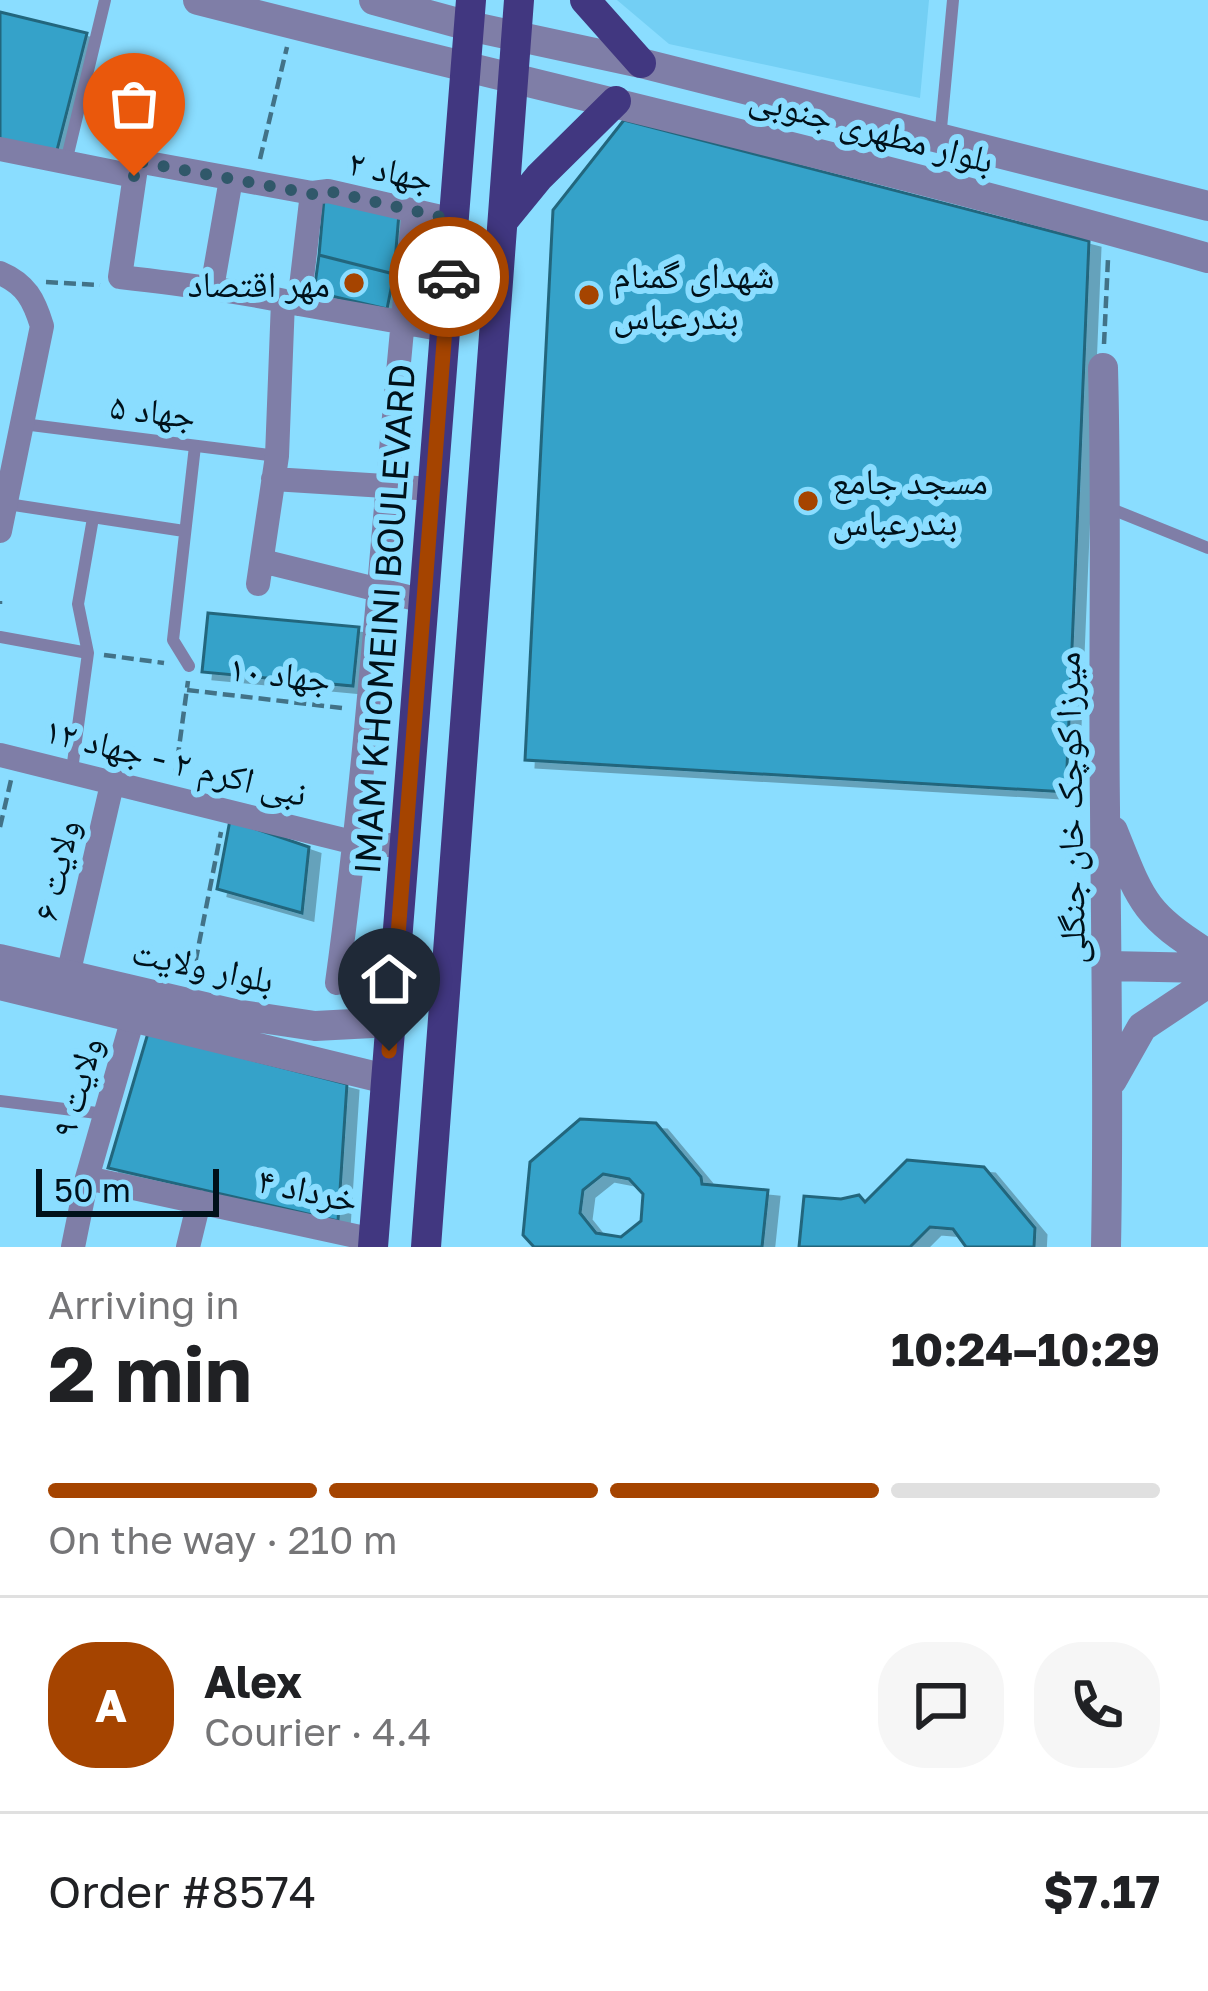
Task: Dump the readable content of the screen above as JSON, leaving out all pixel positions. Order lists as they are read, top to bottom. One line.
{"streets":{"main road":["IMAM KHOMEINI BOULEVARD"],"street":["بلوار مطهری جنوبی","جهاد ۲","نبی اکرم ۲ - جهاد ۱۲","میرزا کوچک خان جنگلی","ولایت ۶","بلوار ولایت","ولایت ۹","خرداد ۴"],"lane":["جهاد ۵"],"path":["جهاد ۱۰"]},"crossings":[["بلوار مطهری جنوبی","IMAM KHOMEINI BOULEVARD"],["جهاد ۲","IMAM KHOMEINI BOULEVARD"],["IMAM KHOMEINI BOULEVARD","نبی اکرم ۲ - جهاد ۱۲"],["IMAM KHOMEINI BOULEVARD","بلوار ولایت"],["IMAM KHOMEINI BOULEVARD","خرداد ۴"],["نبی اکرم ۲ - جهاد ۱۲","ولایت ۶"],["ولایت ۶","بلوار ولایت"],["بلوار ولایت","ولایت ۹"],["ولایت ۹","خرداد ۴"]],"places":["مهر اقتصاد","شهدای گمنام بندرعباس","مسجد جامع بندرعباس"],"scale_bar":"50 m","page":{"scale":"50 m","heading":["2 min","Arriving in","10:24–10:29"],"panel":["Alex","Courier · 4.4","Order #8574","$7.17"],"bar":"On the way · 210 m","round":"A"}}
